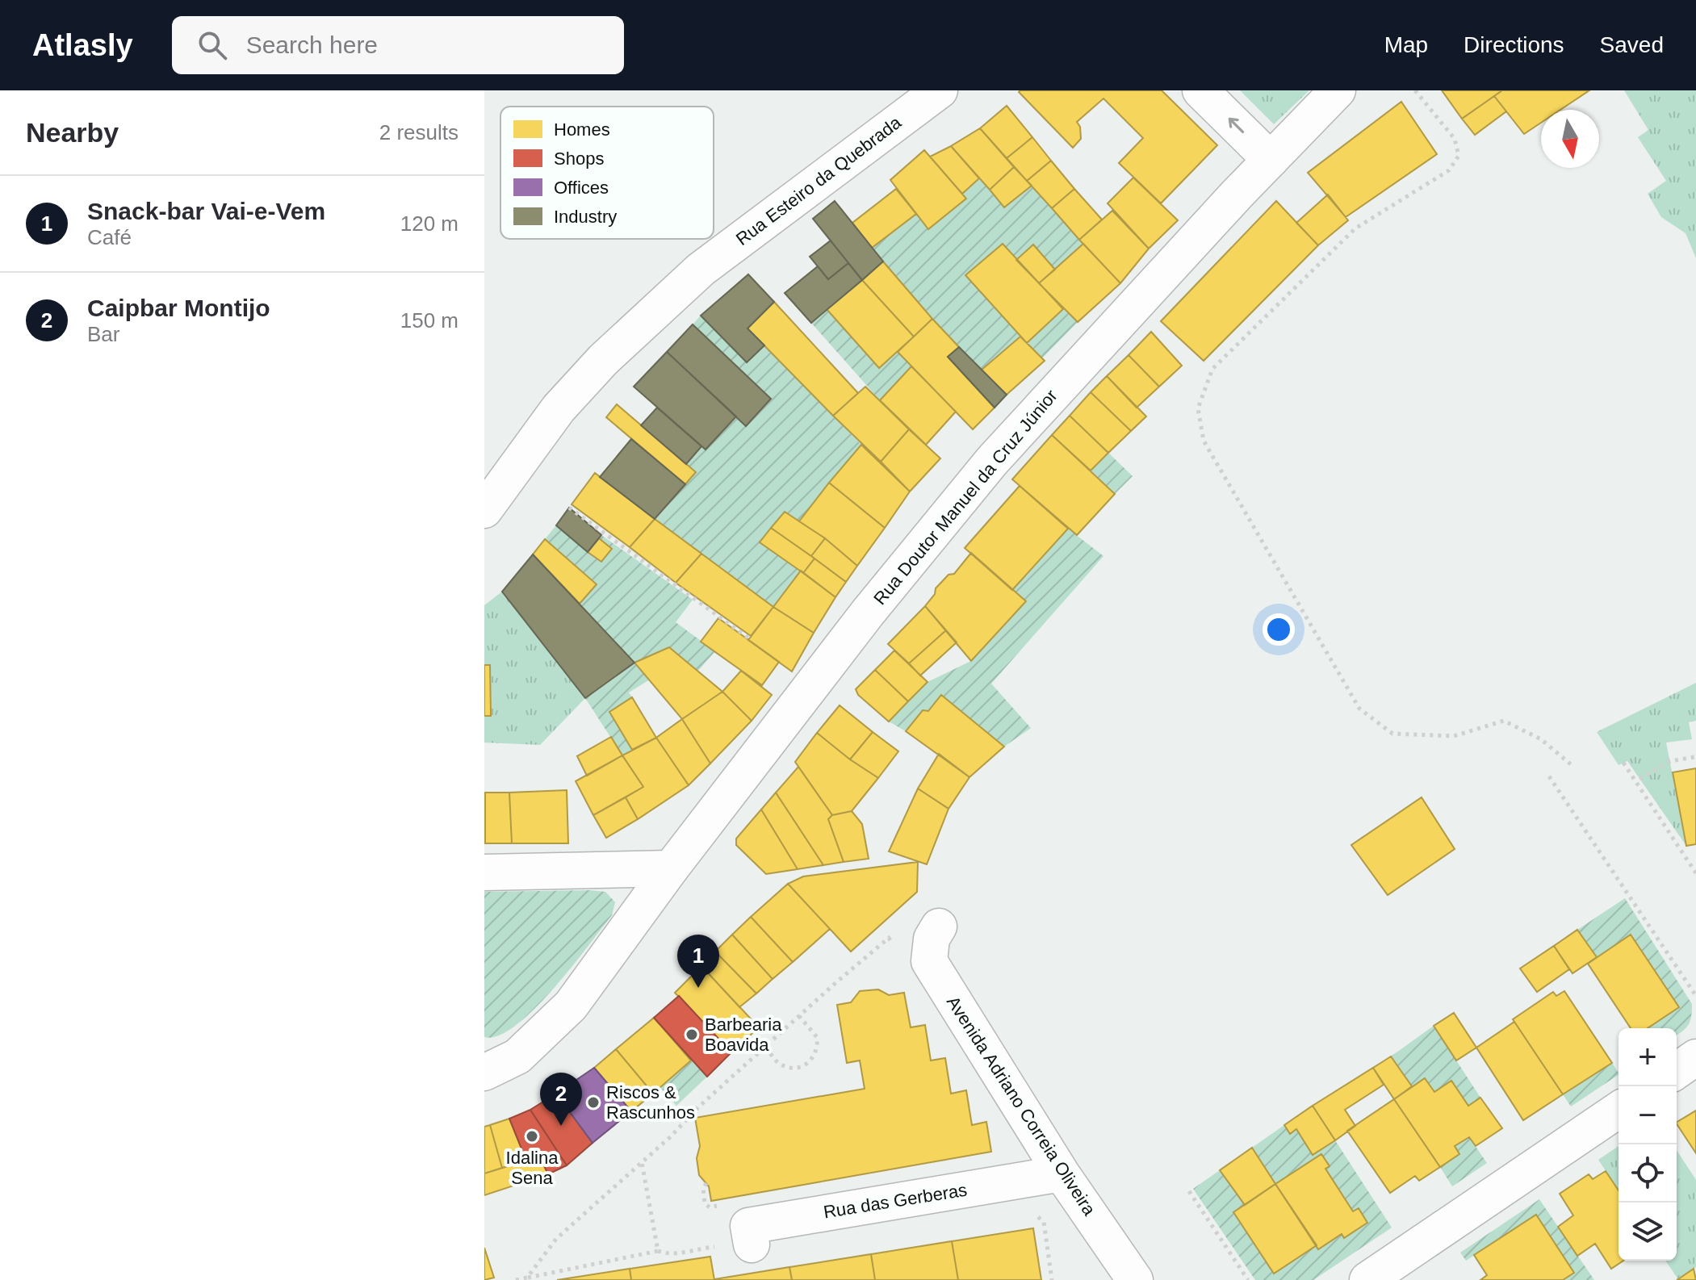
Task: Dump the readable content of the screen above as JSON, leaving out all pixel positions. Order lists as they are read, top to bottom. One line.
{"streets":{"street":["Rua Esteiro da Quebrada","Rua Doutor Manuel da Cruz Júnior","Avenida Adriano Correia Oliveira","Rua das Gerberas"]},"crossings":[["Avenida Adriano Correia Oliveira","Rua das Gerberas"]],"places":["Barbearia Boavida","Riscos & Rascunhos","Idalina Sena"],"legend":["Homes","Shops","Offices","Industry"],"north":"bottom","page":{"header":"Atlasly","search":"Search here","nav":["Map","Directions","Saved"],"heading":["Nearby","2 results"],"list":[{"mark":"1","name":"Snack-bar Vai-e-Vem","note":"Café","value":"120 m"},{"mark":"2","name":"Caipbar Montijo","note":"Bar","value":"150 m"}],"pins":["1","2"],"map_buttons":["+","−"]}}
